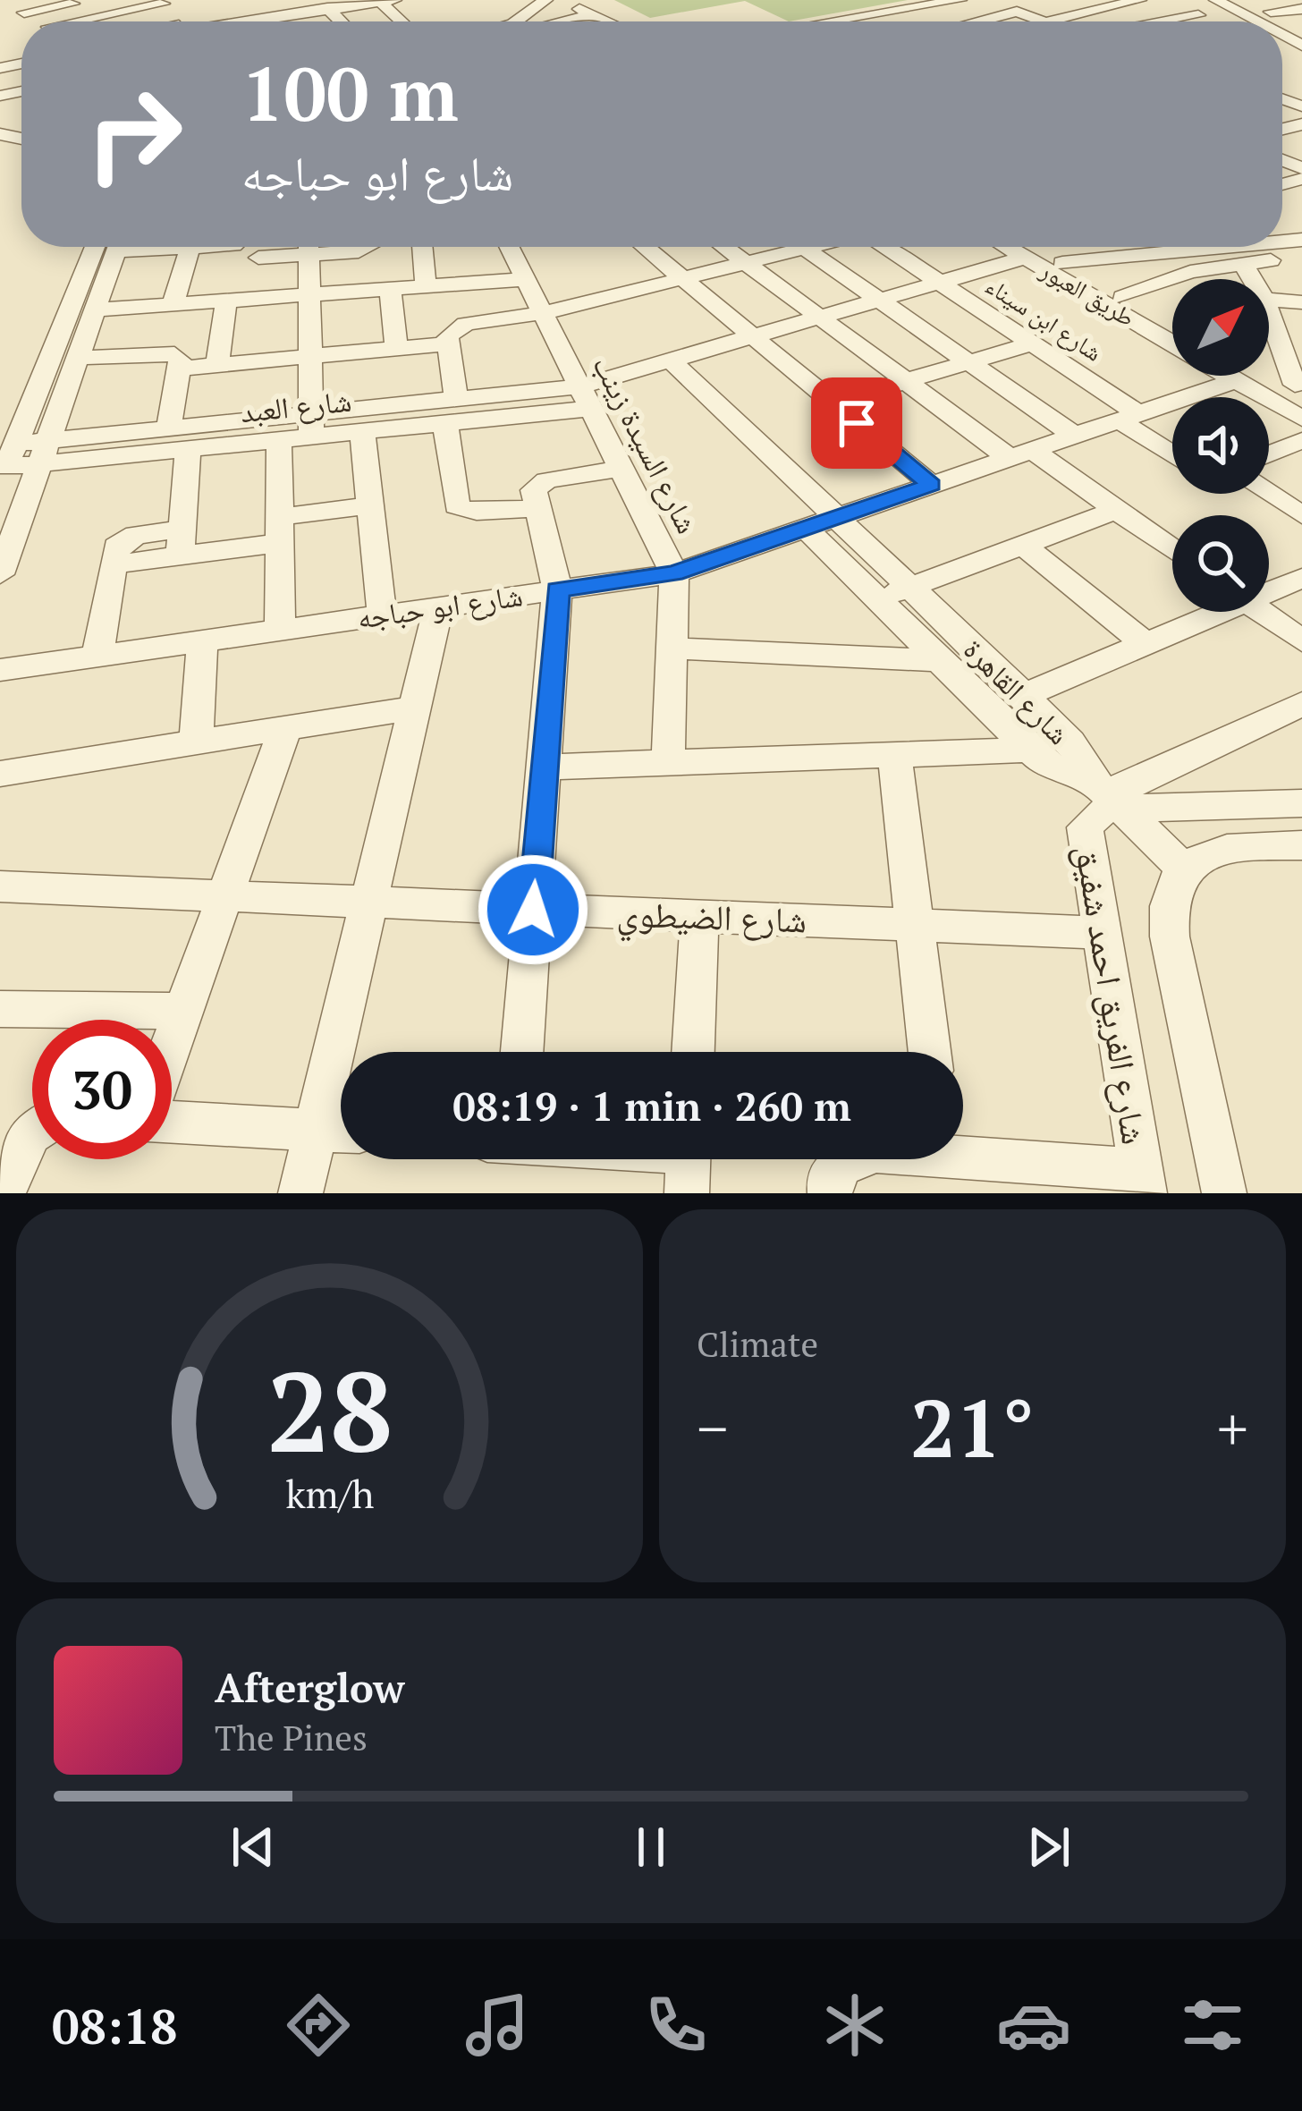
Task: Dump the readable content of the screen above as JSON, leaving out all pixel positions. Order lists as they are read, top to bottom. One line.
{"streets":{"street":["طريق العبور","شارع ابن سيناء","شارع العبد","شارع السيدة زينب","شارع ابو حباجه","شارع القاهرة","شارع الضيطوي","شارع الفريق احمد شفيق"]},"crossings":[["طريق العبور","شارع العبد"],["شارع ابن سيناء","شارع العبد"],["شارع ابن سيناء","شارع ابو حباجه"],["شارع العبد","شارع السيدة زينب"],["شارع العبد","شارع القاهرة"],["شارع السيدة زينب","شارع ابو حباجه"],["شارع ابو حباجه","شارع القاهرة"],["شارع القاهرة","شارع الفريق احمد شفيق"],["شارع الضيطوي","شارع الفريق احمد شفيق"]],"north":"top right","page":{"turn":["100 m","شارع ابو حباجه"],"limit":"30","trip":"08:19 · 1 min · 260 m","tile":"Climate","heat":["−","21°","+"],"song":["Afterglow","The Pines"],"tabs":"08:18","gauge":["28","km/h"]}}
